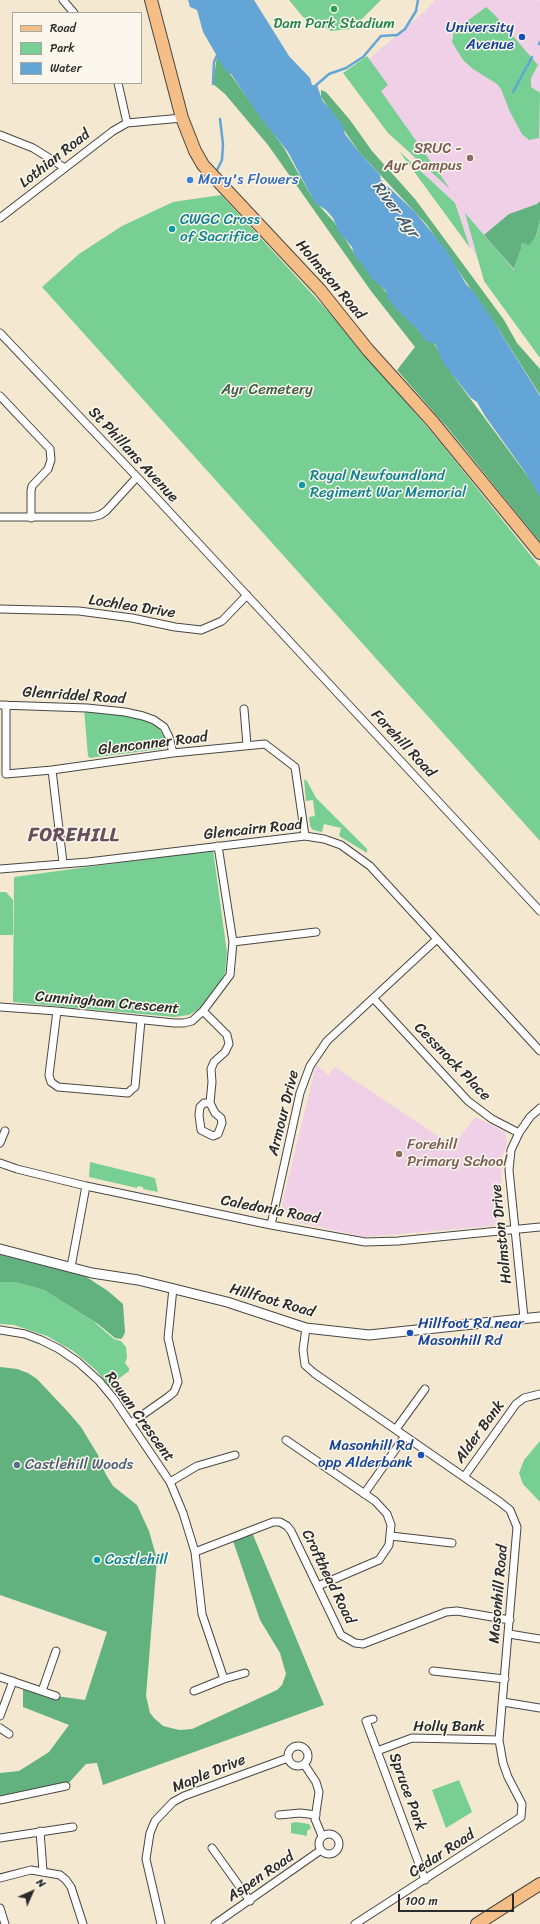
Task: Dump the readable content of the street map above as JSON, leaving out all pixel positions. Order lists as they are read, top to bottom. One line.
{"streets":{"main road":["Holmston Road"],"street":["Lothian Road","St Phillans Avenue","Lochlea Drive","Glenriddel Road","Glenconner Road","Forehill Road","Glencairn Road","Cunningham Crescent","Cessnock Place","Armour Drive","Caledonia Road","Holmston Drive","Hillfoot Road","Rowan Crescent","Alder Bank","Crofthead Road","Masonhill Road","Holly Bank","Maple Drive","Spruce Park","Cedar Road","Aspen Road"]},"crossings":[["St Phillans Avenue","Lochlea Drive"],["St Phillans Avenue","Forehill Road"],["Lochlea Drive","Forehill Road"],["Glenriddel Road","Glenconner Road"],["Glenconner Road","Glencairn Road"],["Glencairn Road","Cunningham Crescent"],["Glencairn Road","Armour Drive"],["Cessnock Place","Armour Drive"],["Cessnock Place","Holmston Drive"],["Armour Drive","Caledonia Road"],["Caledonia Road","Holmston Drive"],["Holmston Drive","Hillfoot Road"],["Hillfoot Road","Masonhill Road"],["Rowan Crescent","Crofthead Road"],["Alder Bank","Masonhill Road"],["Crofthead Road","Masonhill Road"],["Masonhill Road","Holly Bank"],["Masonhill Road","Cedar Road"],["Holly Bank","Spruce Park"],["Maple Drive","Aspen Road"],["Spruce Park","Cedar Road"]],"districts":["FOREHILL"],"water":["River Ayr"],"parks":["Ayr Cemetery"],"places":["Dam Park Stadium","University Avenue","SRUC - Ayr Campus","Mary's Flowers","CWGC Cross of Sacrifice","Royal Newfoundland Regiment War Memorial","Forehill Primary School","Hillfoot Rd near Masonhill Rd","Masonhill Rd opp Alderbank","Castlehill Woods","Castlehill"],"legend":["Road","Park","Water"],"scale_bar":"100 m","north":"top right"}
